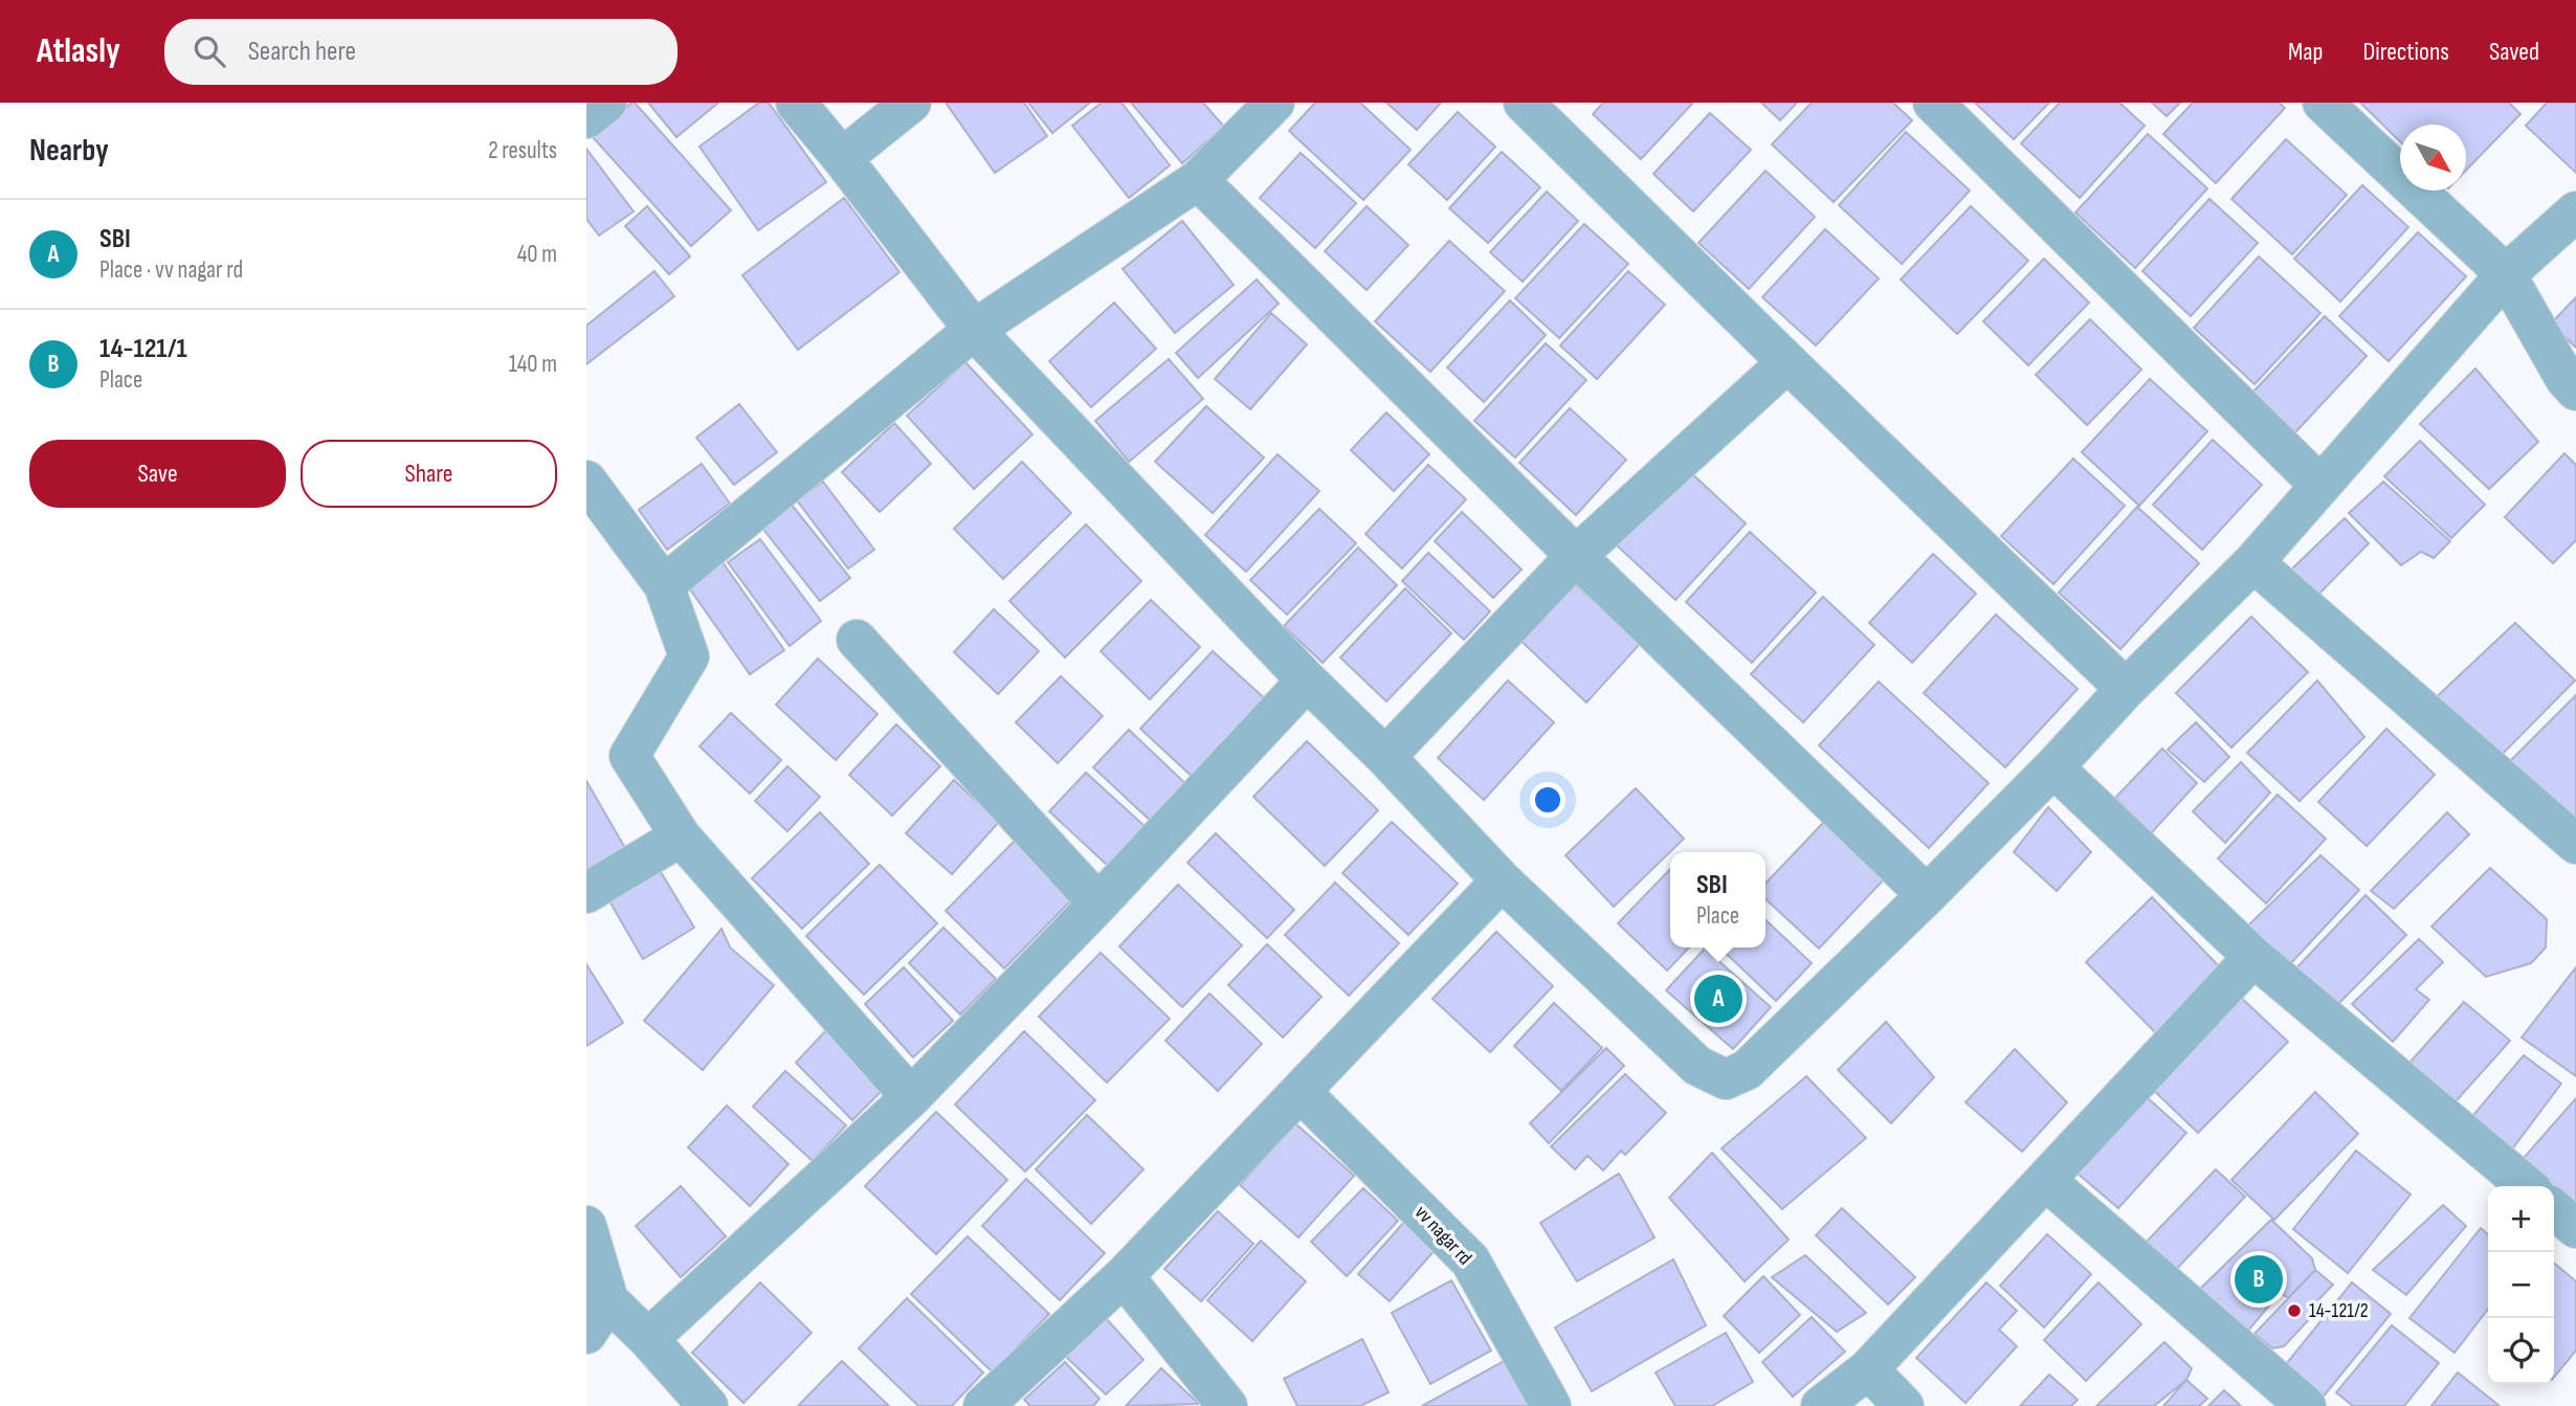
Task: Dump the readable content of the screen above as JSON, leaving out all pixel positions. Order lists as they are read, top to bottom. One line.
{"streets":{"street":["vv nagar rd"]},"places":["14-121/2"],"north":"bottom right","page":{"header":"Atlasly","search":"Search here","nav":["Map","Directions","Saved"],"heading":["Nearby","2 results"],"list":[{"mark":"A","name":"SBI","note":"Place · vv nagar rd","value":"40 m"},{"mark":"B","name":"14-121/1","note":"Place","value":"140 m"}],"buttons":["Save","Share"],"popup":["SBI","Place"],"pins":["A","B"],"map_buttons":["+","−"]}}
